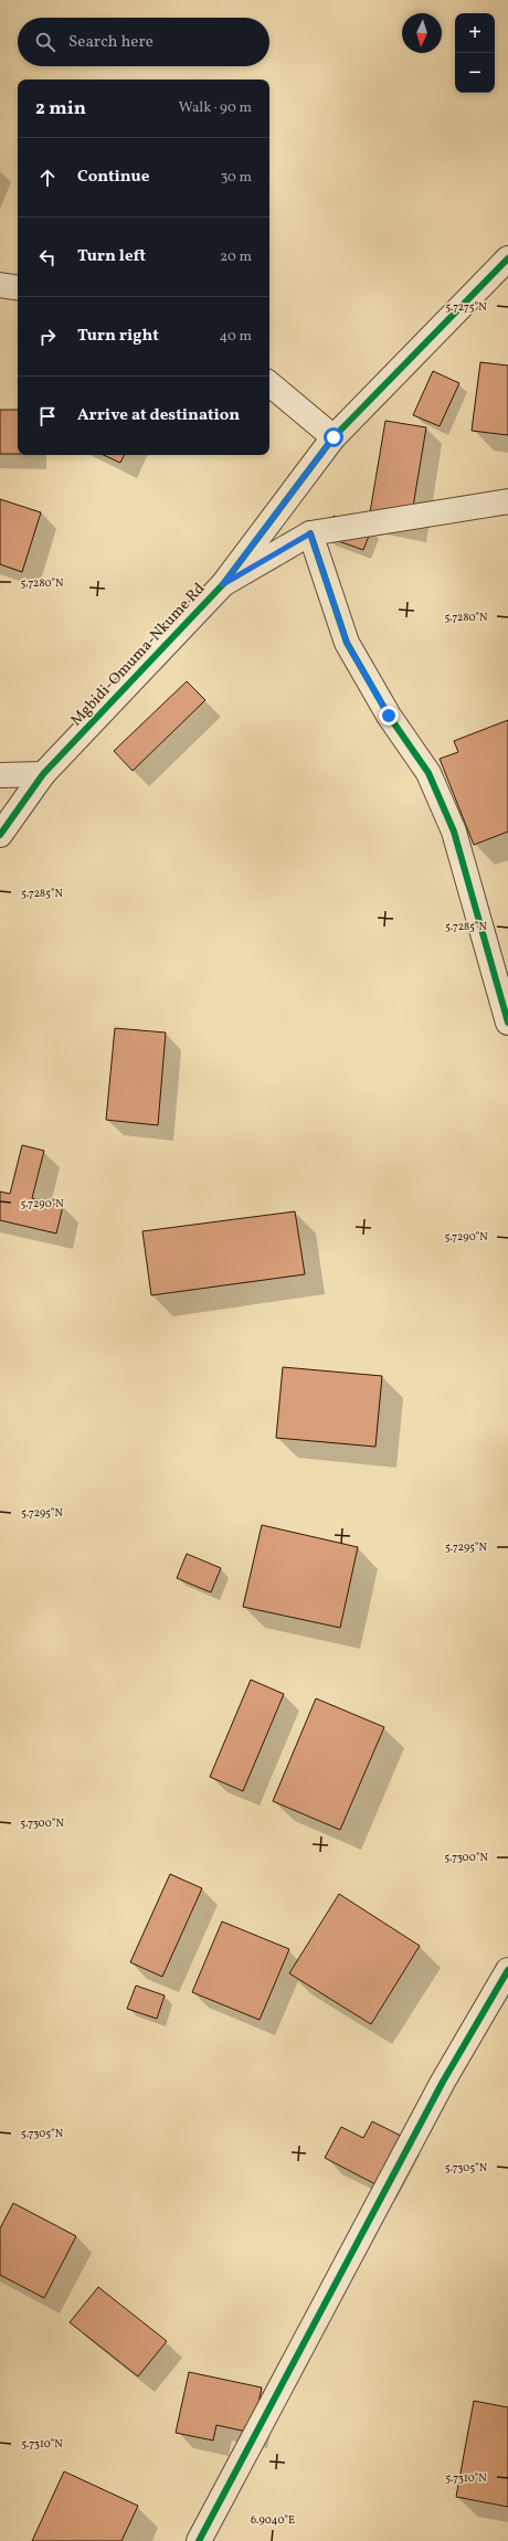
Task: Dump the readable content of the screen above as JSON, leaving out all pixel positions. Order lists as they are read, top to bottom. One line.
{"streets":{"street":["Mgbidi-Omuma-Nkume Rd"]},"north":"bottom","page":{"map_buttons":["+","−"],"search":"Search here","heading":["2 min","Walk · 90 m"],"list":[["Continue","30 m"],["Turn left","20 m"],["Turn right","40 m"],"Arrive at destination"]},"coordinates":["5.7275°N","5.7280°N","5.7285°N","5.7290°N","5.7295°N","5.7300°N","5.7305°N","5.7310°N","6.9040°E"]}
